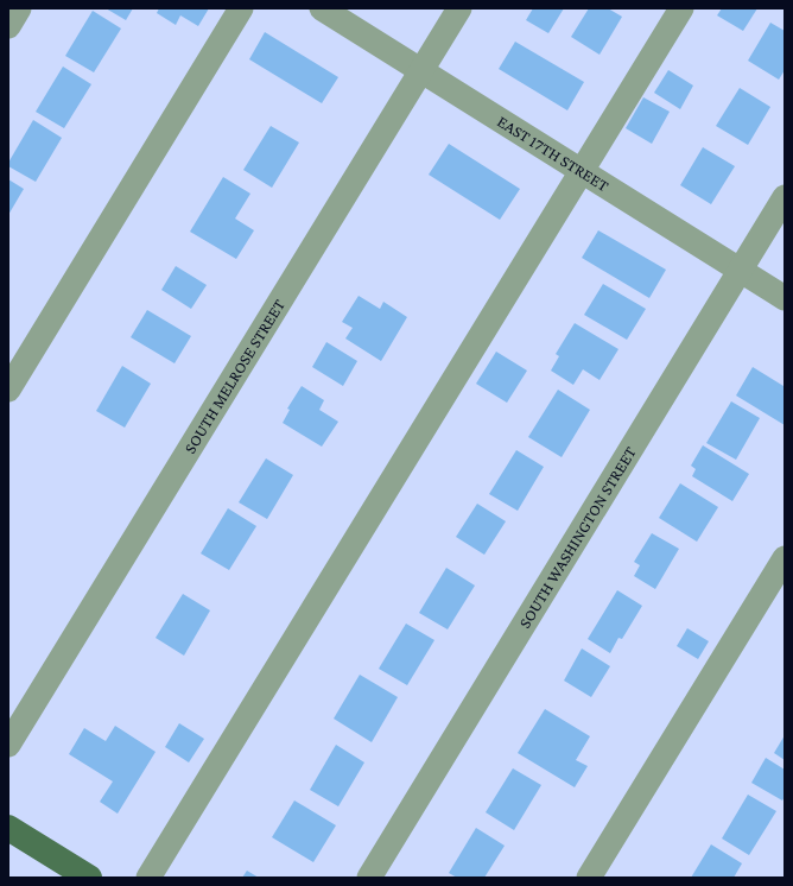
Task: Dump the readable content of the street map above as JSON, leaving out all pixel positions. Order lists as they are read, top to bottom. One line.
{"streets":{"street":["EAST 17TH STREET","SOUTH MELROSE STREET","SOUTH WASHINGTON STREET"]},"crossings":[["EAST 17TH STREET","SOUTH MELROSE STREET"],["EAST 17TH STREET","SOUTH WASHINGTON STREET"]]}
